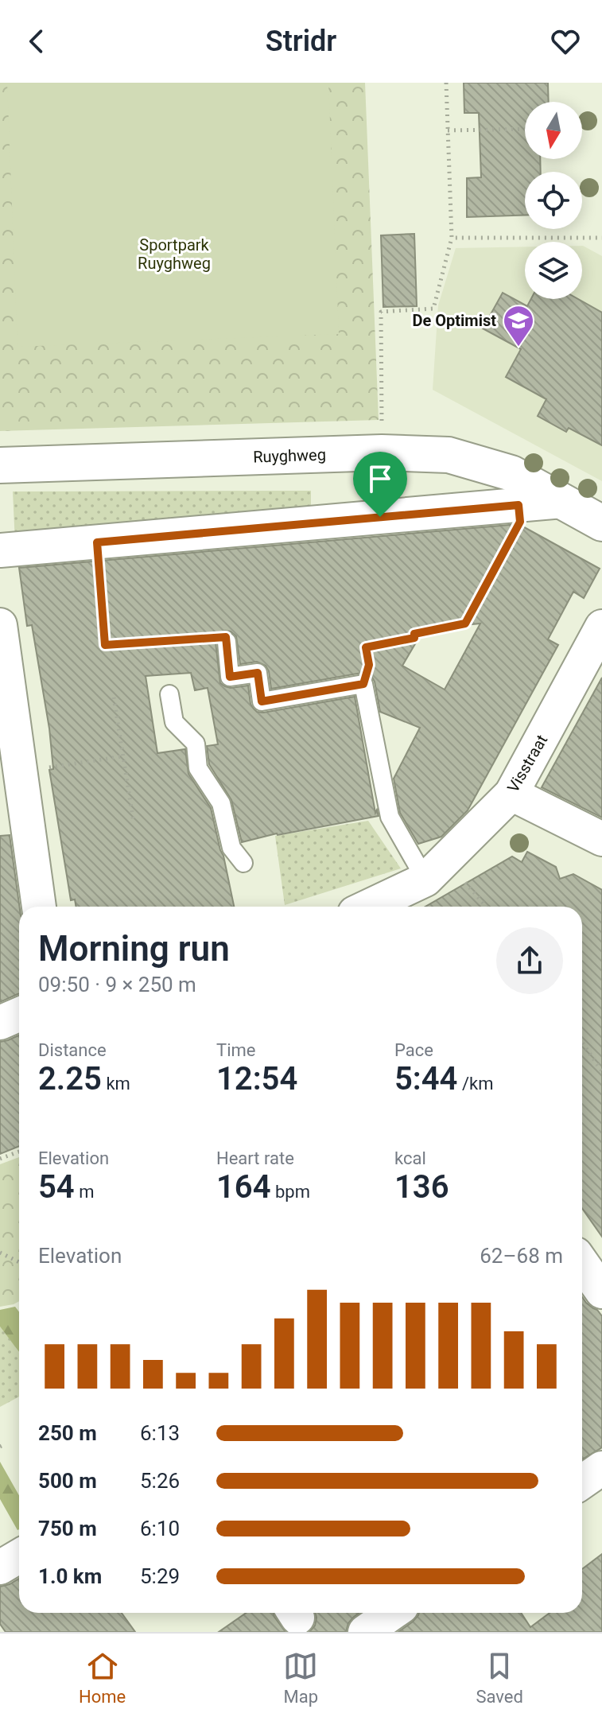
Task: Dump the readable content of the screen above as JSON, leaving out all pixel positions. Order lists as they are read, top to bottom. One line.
{"streets":{"street":["Ruyghweg","Visstraat"]},"parks":["Sportpark Ruyghweg"],"places":{"school or university":["De Optimist"]},"north":"bottom","page":{"header":"Stridr","heading":["Morning run","09:50 · 9 × 250 m"],"stats":[["Distance","2.25 km"],["Time","12:54"],["Pace","5:44 /km"],["Elevation","54 m"],["Heart rate","164 bpm"],["kcal","136"]],"chart":["Elevation","62–68 m"],"list":[{"name":"250 m","note":"6:13"},{"name":"500 m","note":"5:26"},{"name":"750 m","note":"6:10"},{"name":"1.0 km","note":"5:29"}],"tabs":["Home","Map","Saved"]}}
